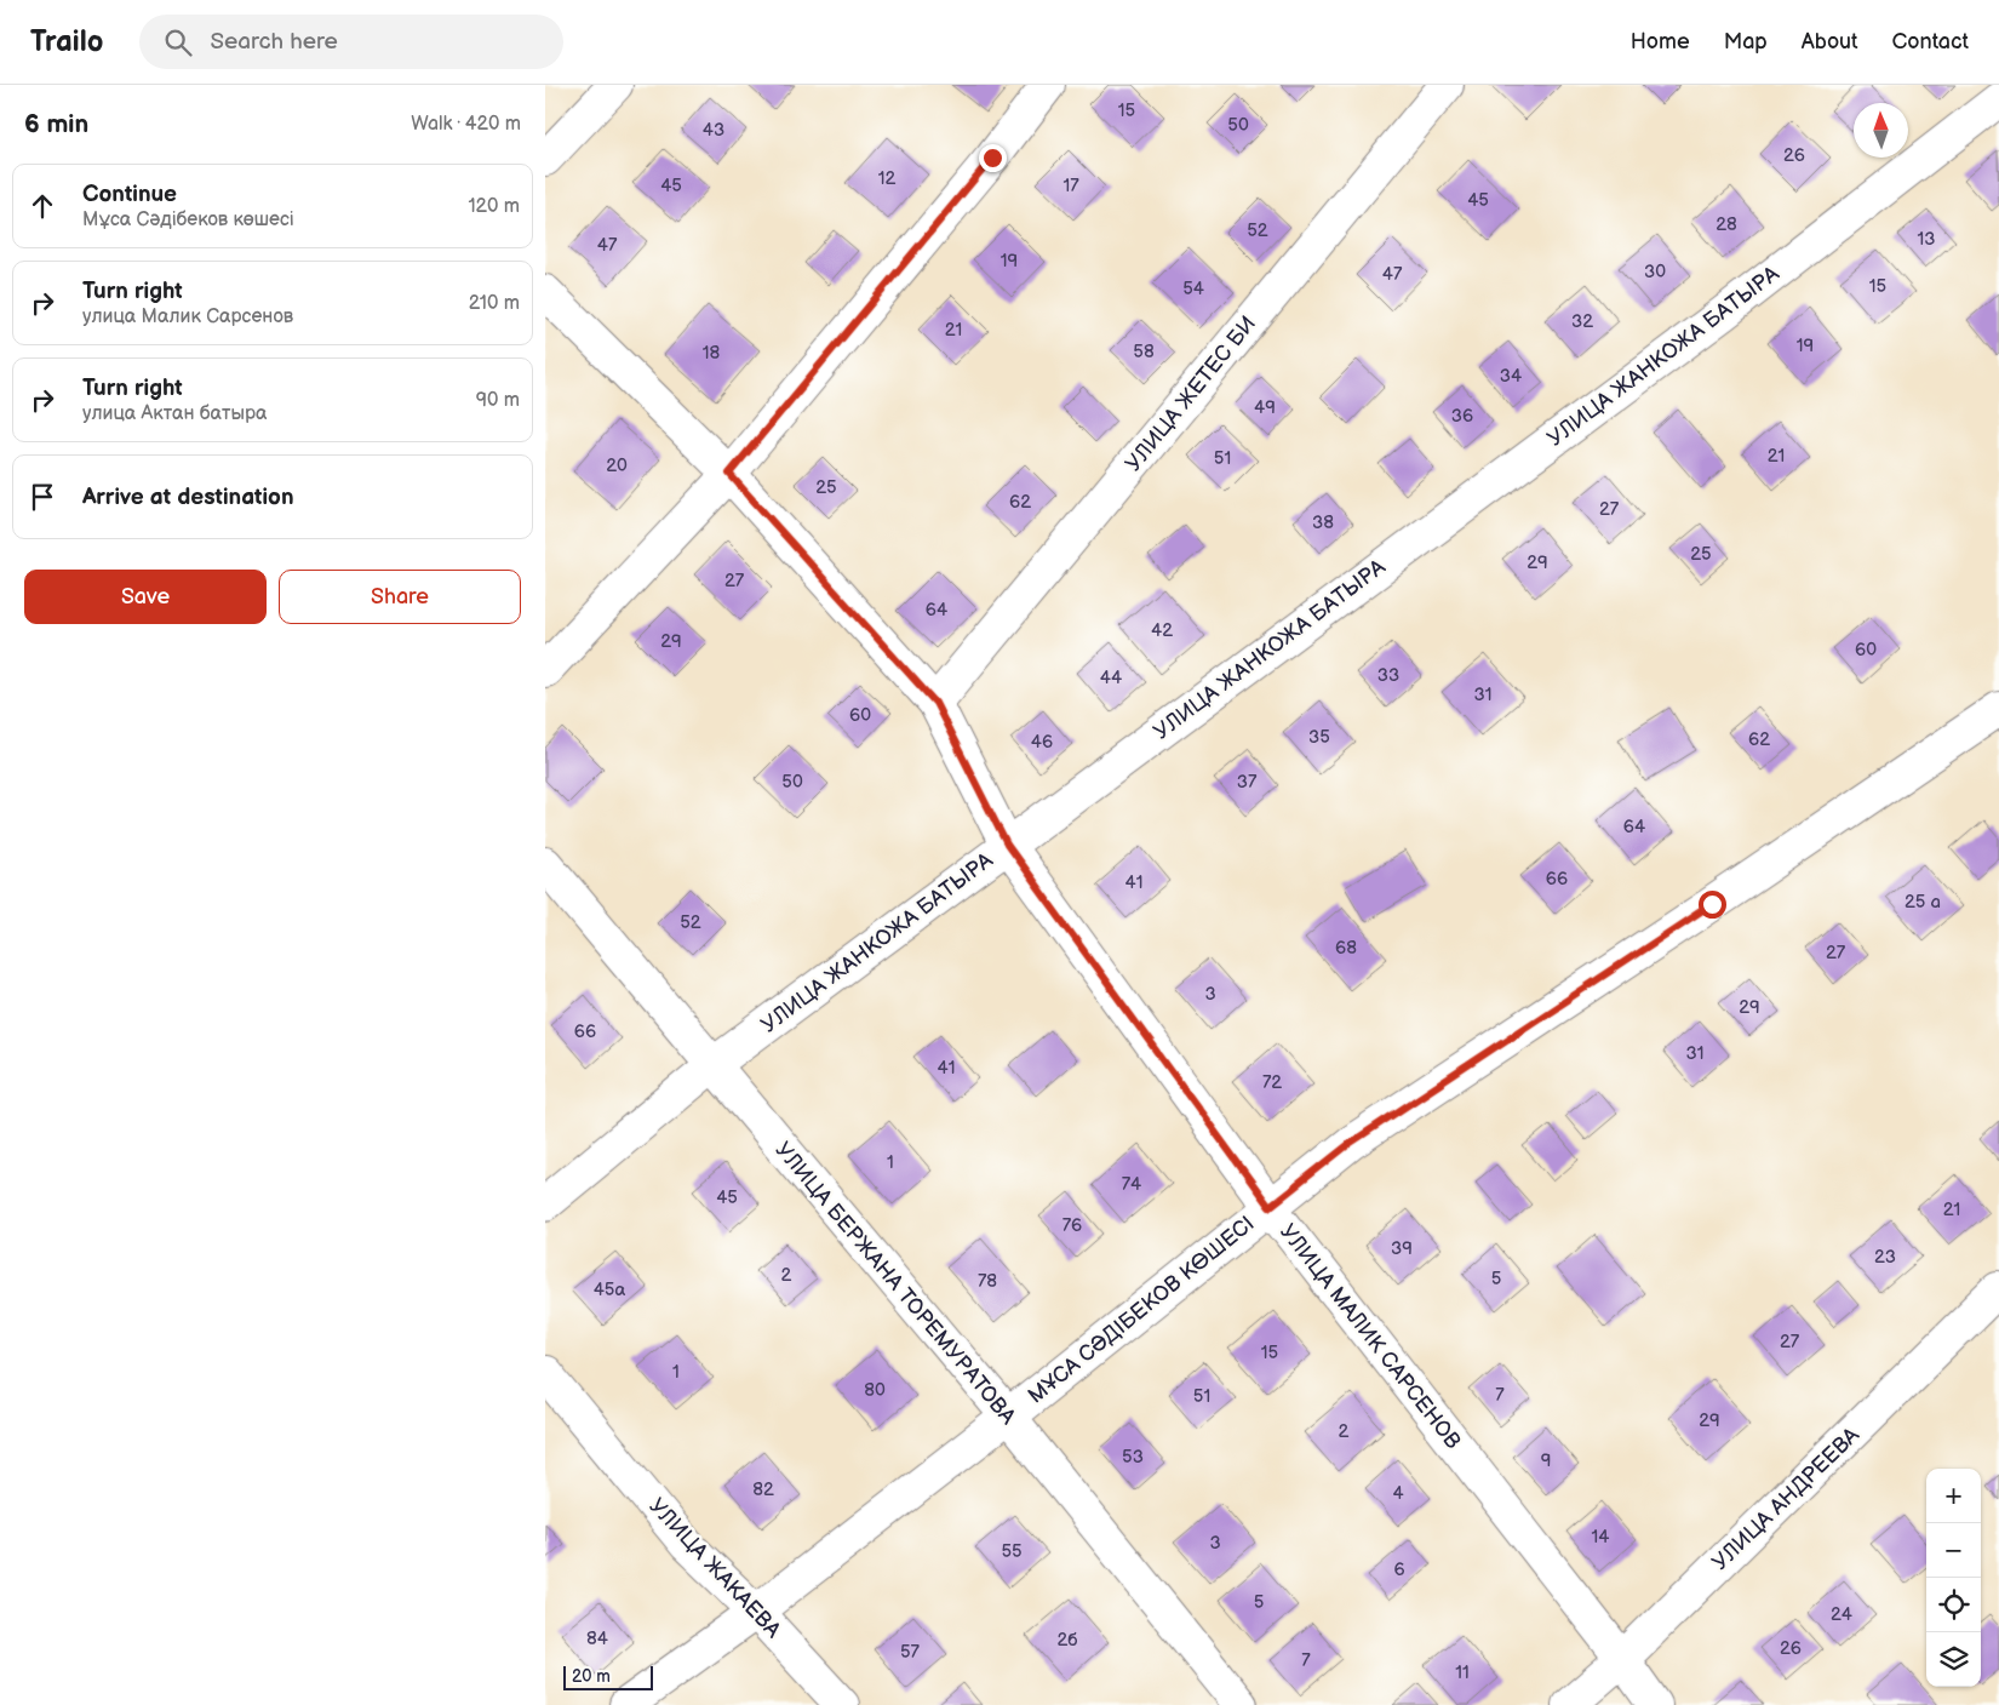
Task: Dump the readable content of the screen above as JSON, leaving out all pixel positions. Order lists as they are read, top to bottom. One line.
{"streets":{"street":["УЛИЦА ЖАНКОЖА БАТЫРА","УЛИЦА ЖЕТЕС БИ","УЛИЦА БЕРЖАНА ТОРЕМУРАТОВА","МҰСА СӘДІБЕКОВ КӨШЕСІ","УЛИЦА МАЛИК САРСЕНОВ","УЛИЦА АНДРЕЕВА","УЛИЦА ЖАКАЕВА"]},"crossings":[["УЛИЦА ЖАНКОЖА БАТЫРА","УЛИЦА БЕРЖАНА ТОРЕМУРАТОВА"],["УЛИЦА ЖАНКОЖА БАТЫРА","УЛИЦА МАЛИК САРСЕНОВ"],["УЛИЦА ЖЕТЕС БИ","УЛИЦА МАЛИК САРСЕНОВ"],["УЛИЦА БЕРЖАНА ТОРЕМУРАТОВА","МҰСА СӘДІБЕКОВ КӨШЕСІ"],["МҰСА СӘДІБЕКОВ КӨШЕСІ","УЛИЦА МАЛИК САРСЕНОВ"],["МҰСА СӘДІБЕКОВ КӨШЕСІ","УЛИЦА ЖАКАЕВА"],["УЛИЦА МАЛИК САРСЕНОВ","УЛИЦА АНДРЕЕВА"]],"house_numbers":["15","50","43","26","12","45","17","45","28","52","13","47","19","30","47","15","54","32","21","19","58","18","34","49","36","21","51","20","25","62","27","38","25","29","27","64","42","29","60","33","44","31","60","35","62","46","50","37","64","66","41","25 a","52","68","27","3","29","66","31","41","72","1","74","45","21","76","39","23","2","5","78","45а","27","15","1","80","7","51","29","2","53","9","82","4","14","3","55","6","5","24","84","2б","26","57","7","11"],"scale_bar":"20 m","north":"top","page":{"header":"Trailo","search":"Search here","nav":["Home","Map","About","Contact"],"heading":["6 min","Walk · 420 m"],"list":[["Continue","Мұса Сәдібеков көшесі","120 m"],["Turn right","улица Малик Сарсенов","210 m"],["Turn right","улица Актан батыра","90 m"],"Arrive at destination"],"buttons":["Save","Share"],"map_buttons":["+","−"],"scale":"20 m"}}
